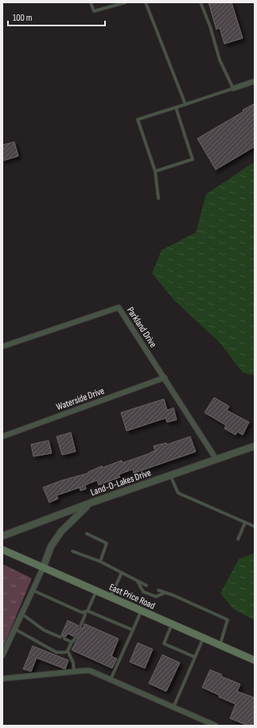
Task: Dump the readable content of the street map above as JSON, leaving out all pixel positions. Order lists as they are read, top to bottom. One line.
{"streets":{"main road":["East Price Road"],"street":["Parkland Drive","Waterside Drive","Land-O-Lakes Drive"]},"crossings":[["Parkland Drive","Waterside Drive"],["Parkland Drive","Land-O-Lakes Drive"],["Land-O-Lakes Drive","East Price Road"]],"scale_bar":"100 m"}
